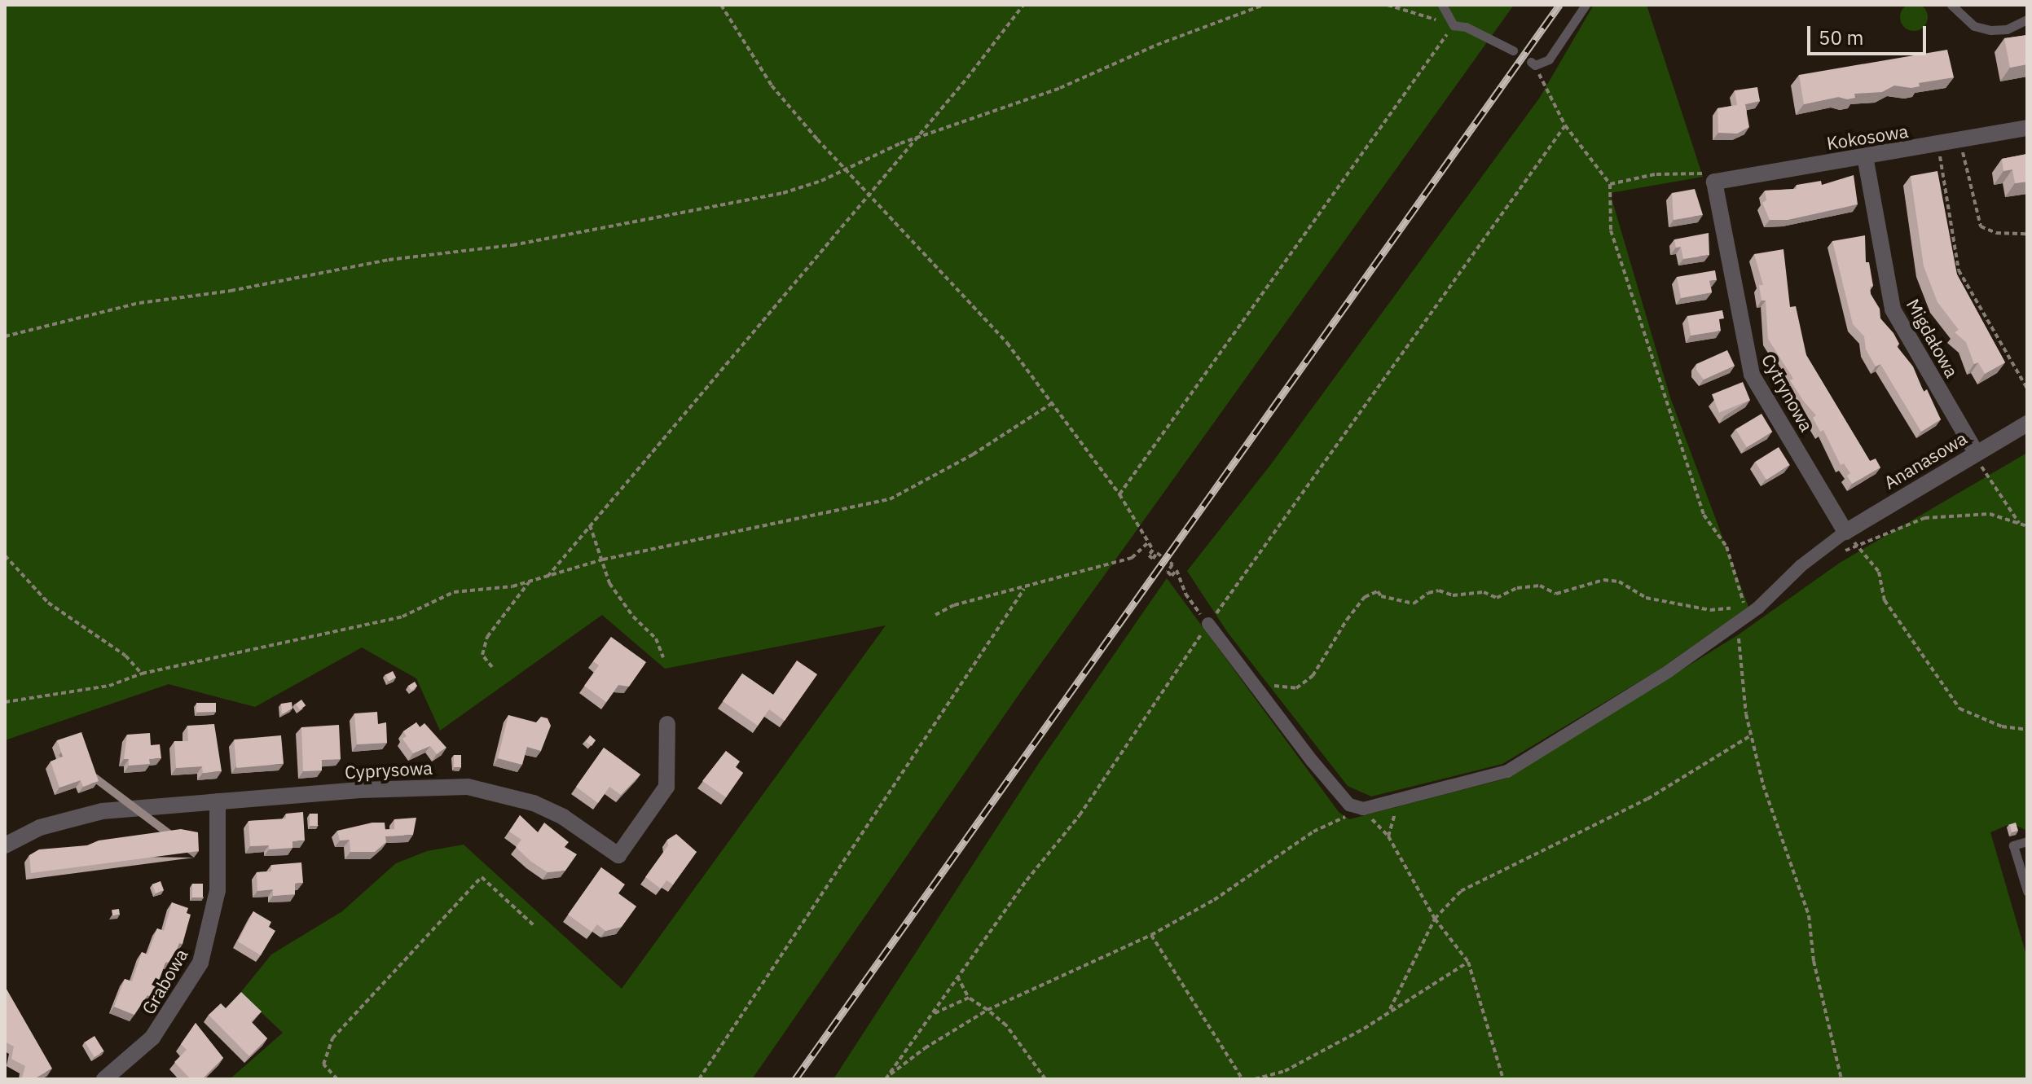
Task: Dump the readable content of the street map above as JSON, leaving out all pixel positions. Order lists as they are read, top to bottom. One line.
{"streets":{"street":["Kokosowa","Migdałowa","Cytrynowa","Ananasowa","Cyprysowa","Grabowa"]},"crossings":[["Kokosowa","Migdałowa"],["Kokosowa","Cytrynowa"],["Migdałowa","Ananasowa"],["Cytrynowa","Ananasowa"],["Cyprysowa","Grabowa"]],"scale_bar":"50 m"}
